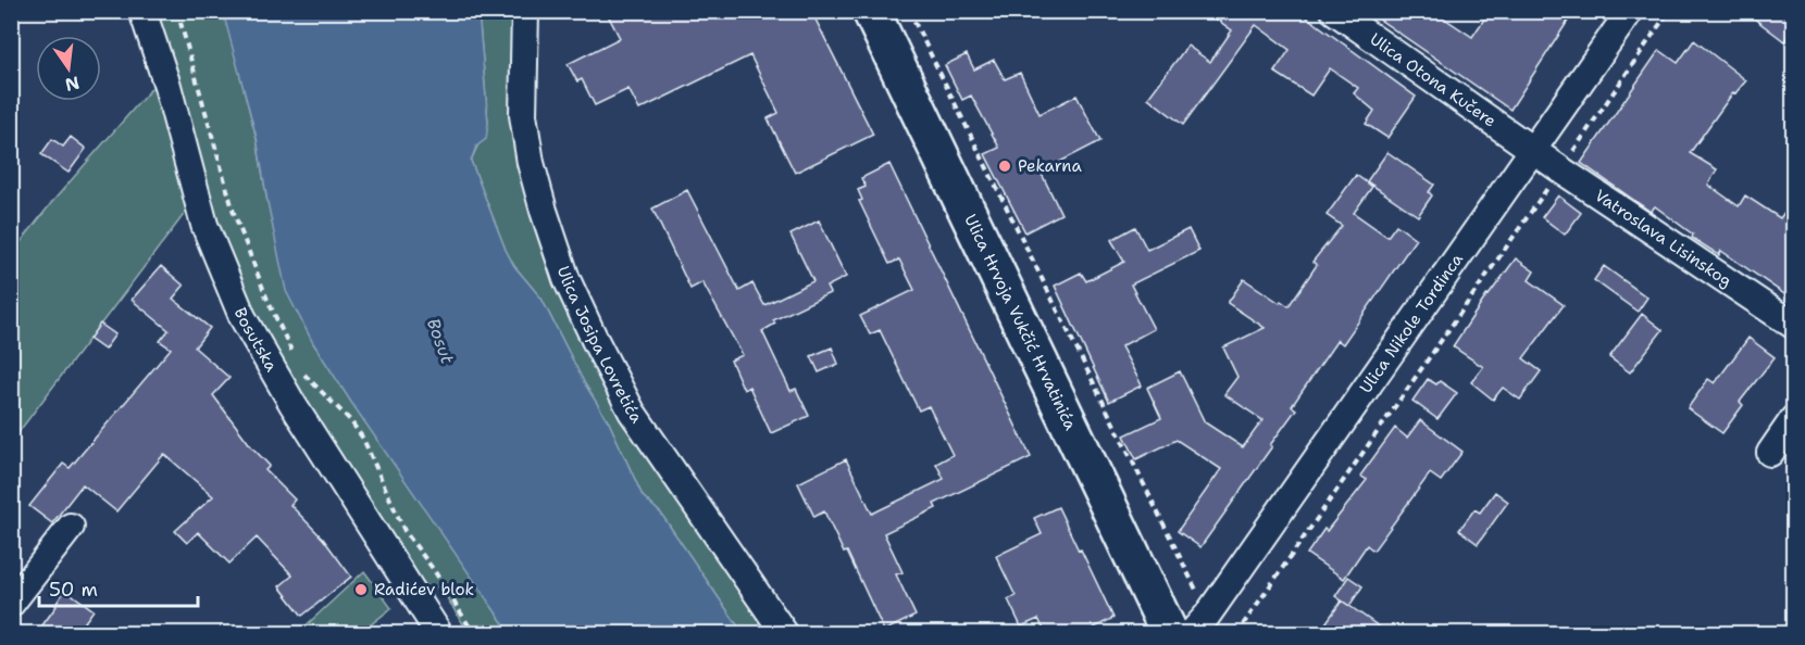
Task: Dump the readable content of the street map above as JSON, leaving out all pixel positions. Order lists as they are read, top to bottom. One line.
{"streets":{"main road":["Ulica Hrvoja Vukčić Hrvatinića"],"street":["Ulica Otona Kučere","Vatroslava Lisinskog","Ulica Nikole Tordinca","Bosutska","Ulica Josipa Lovretića"]},"crossings":[["Ulica Otona Kučere","Vatroslava Lisinskog"],["Ulica Otona Kučere","Ulica Nikole Tordinca"],["Vatroslava Lisinskog","Ulica Nikole Tordinca"]],"water":["Bosut"],"places":["Pekarna","Radićev blok"],"scale_bar":"50 m","north":"bottom"}
